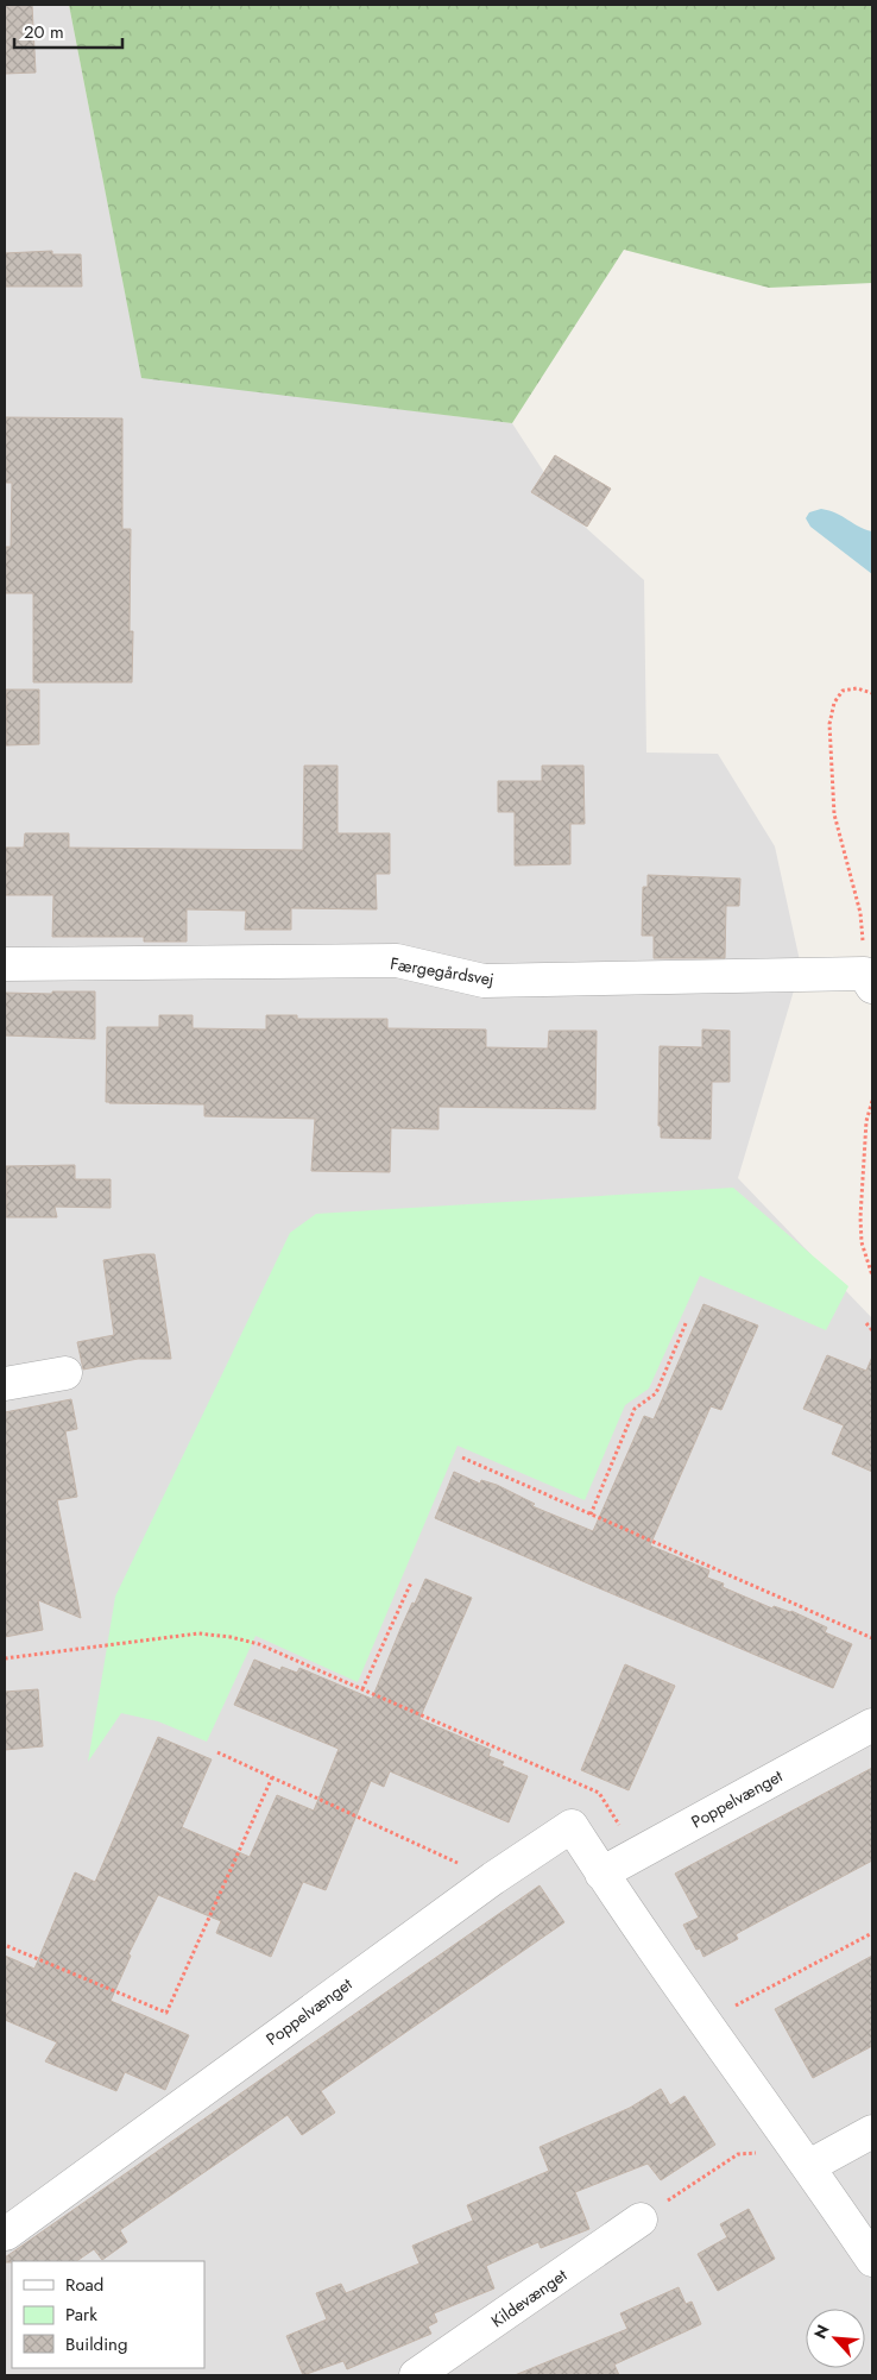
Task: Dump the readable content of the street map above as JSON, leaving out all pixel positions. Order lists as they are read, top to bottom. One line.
{"streets":{"street":["Færgegårdsvej","Poppelvænget","Kildevænget"]},"legend":["Road","Park","Building"],"scale_bar":"20 m","north":"top left"}
